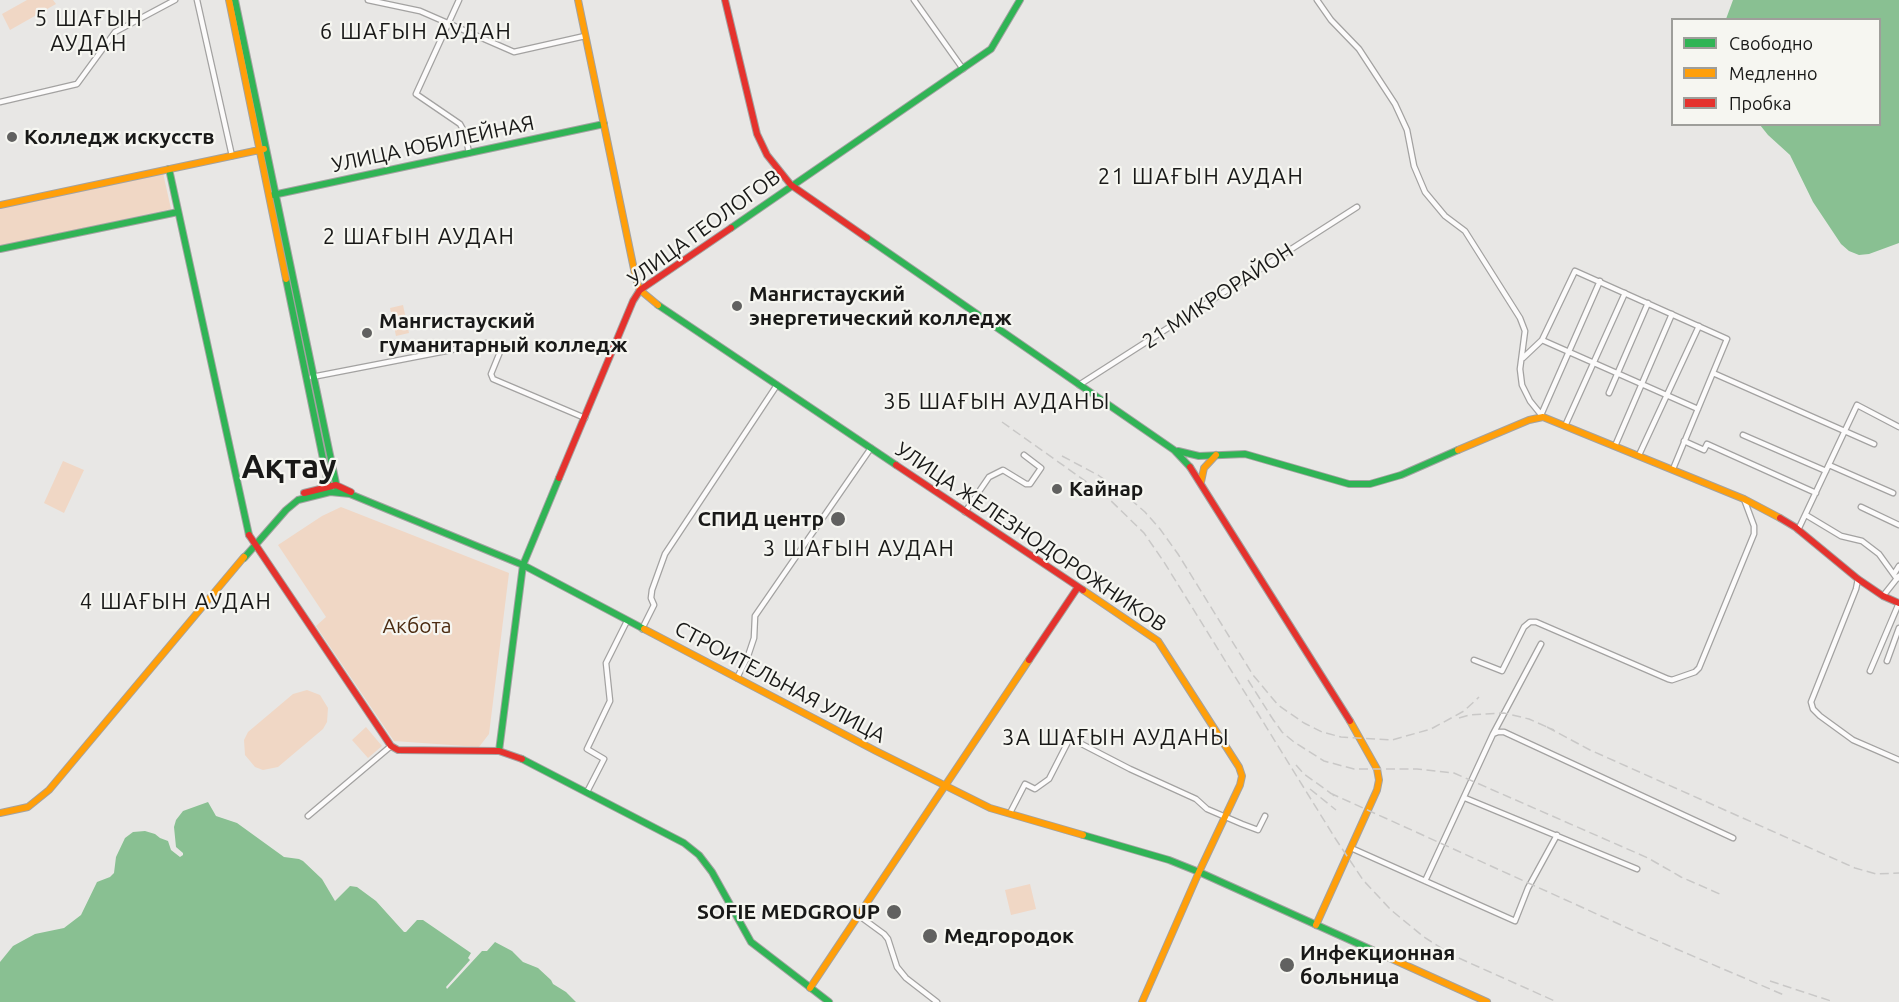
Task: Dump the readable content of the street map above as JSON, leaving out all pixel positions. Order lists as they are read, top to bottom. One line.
{"streets":{"street":["УЛИЦА ЮБИЛЕЙНАЯ","УЛИЦА ГЕОЛОГОВ","21 МИКРОРАЙОН","УЛИЦА ЖЕЛЕЗНОДОРОЖНИКОВ","СТРОИТЕЛЬНАЯ УЛИЦА"]},"crossings":[["УЛИЦА ГЕОЛОГОВ","УЛИЦА ЖЕЛЕЗНОДОРОЖНИКОВ"],["УЛИЦА ГЕОЛОГОВ","СТРОИТЕЛЬНАЯ УЛИЦА"],["УЛИЦА ЖЕЛЕЗНОДОРОЖНИКОВ","СТРОИТЕЛЬНАЯ УЛИЦА"]],"districts":["5 ШАҒЫН АУДАН","6 ШАҒЫН АУДАН","21 ШАҒЫН АУДАН","2 ШАҒЫН АУДАН","3Б ШАҒЫН АУДАНЫ","Ақтау","3 ШАҒЫН АУДАН","4 ШАҒЫН АУДАН","3А ШАҒЫН АУДАНЫ"],"parks":["Акбота"],"places":["Колледж искусств","Мангистауский энергетический колледж","Мангистауский гуманитарный колледж","Кайнар","СПИД центр","SOFIE MEDGROUP","Медгородок","Инфекционная больница"],"legend":["Свободно","Медленно","Пробка"]}
